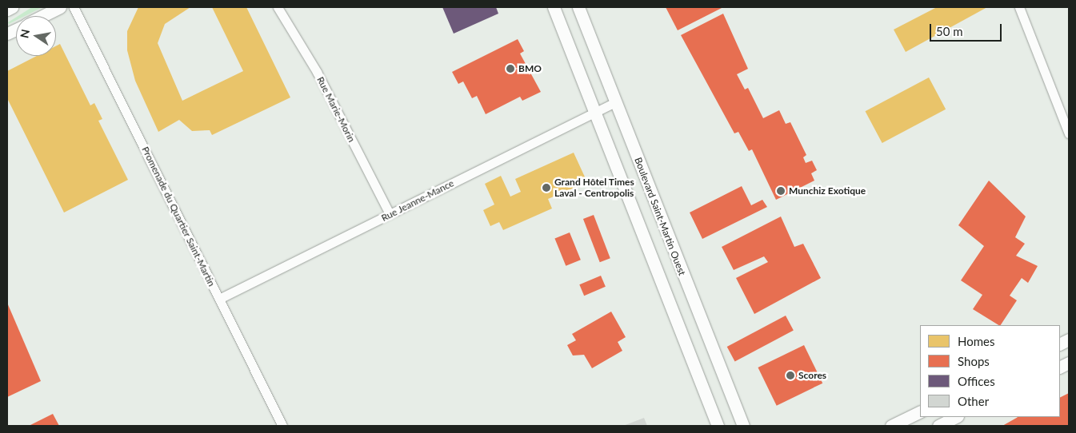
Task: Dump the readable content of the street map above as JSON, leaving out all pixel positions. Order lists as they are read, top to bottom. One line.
{"streets":{"main road":["Boulevard Saint-Martin Ouest"],"street":["Rue Marie-Morin","Rue Jeanne-Mance","Promenade du Quartier Saint-Martin"]},"crossings":[["Rue Marie-Morin","Rue Jeanne-Mance"],["Rue Jeanne-Mance","Promenade du Quartier Saint-Martin"],["Rue Jeanne-Mance","Boulevard Saint-Martin Ouest"]],"places":["BMO","Grand Hôtel Times Laval - Centropolis","Munchiz Exotique","Scores"],"legend":["Homes","Shops","Offices","Other"],"scale_bar":"50 m","north":"left"}
